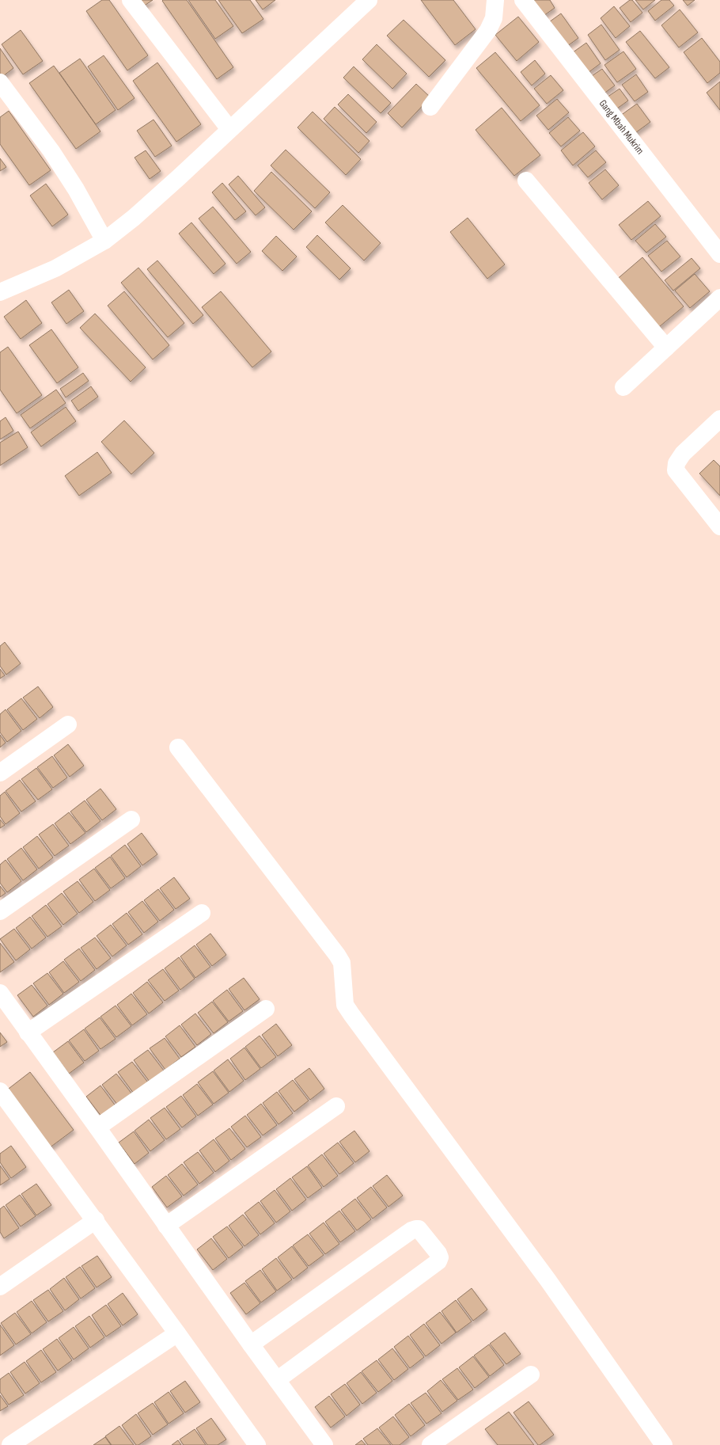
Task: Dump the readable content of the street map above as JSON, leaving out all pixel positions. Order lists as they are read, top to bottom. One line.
{"streets":{"street":["Gang Mbah Mukrim"]}}
